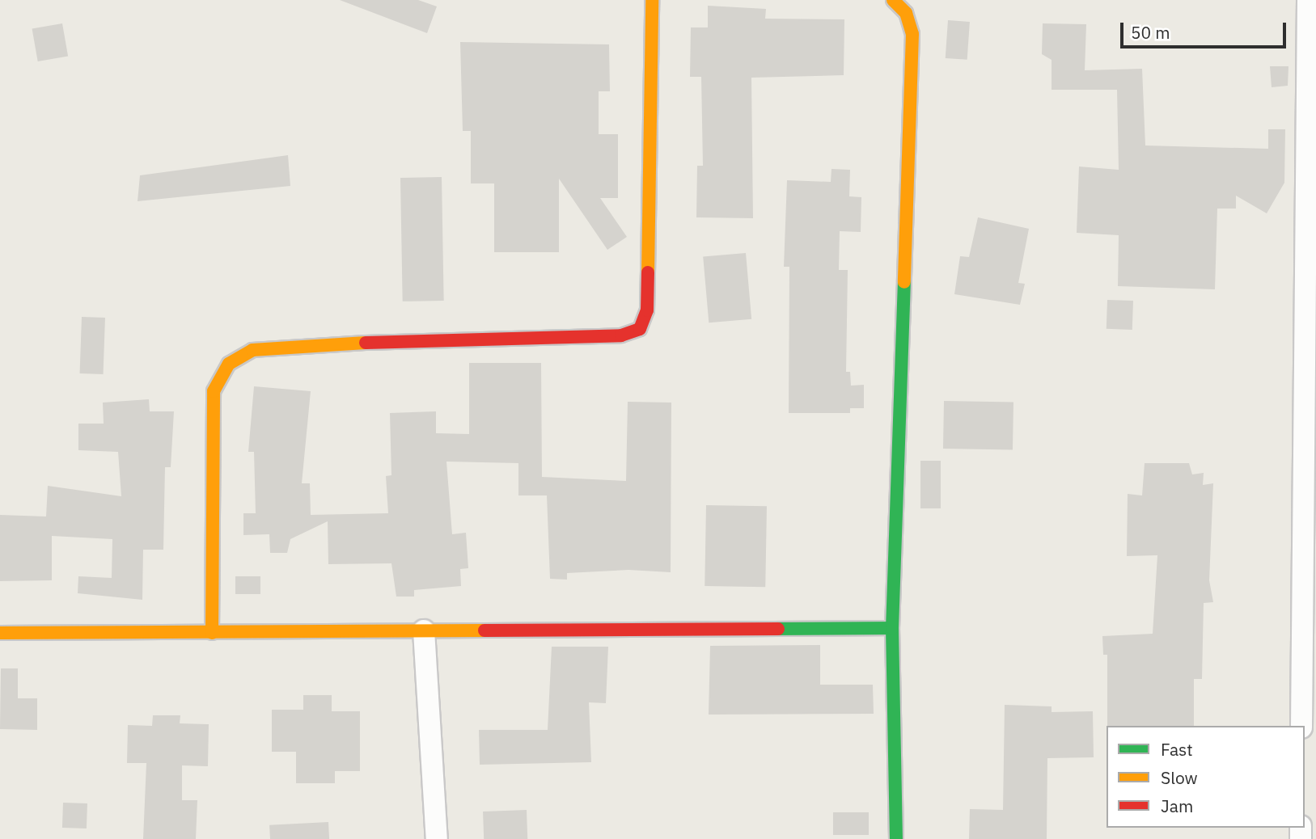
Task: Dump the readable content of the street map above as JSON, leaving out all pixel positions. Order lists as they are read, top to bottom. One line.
{"legend":["Fast","Slow","Jam"],"scale_bar":"50 m"}
